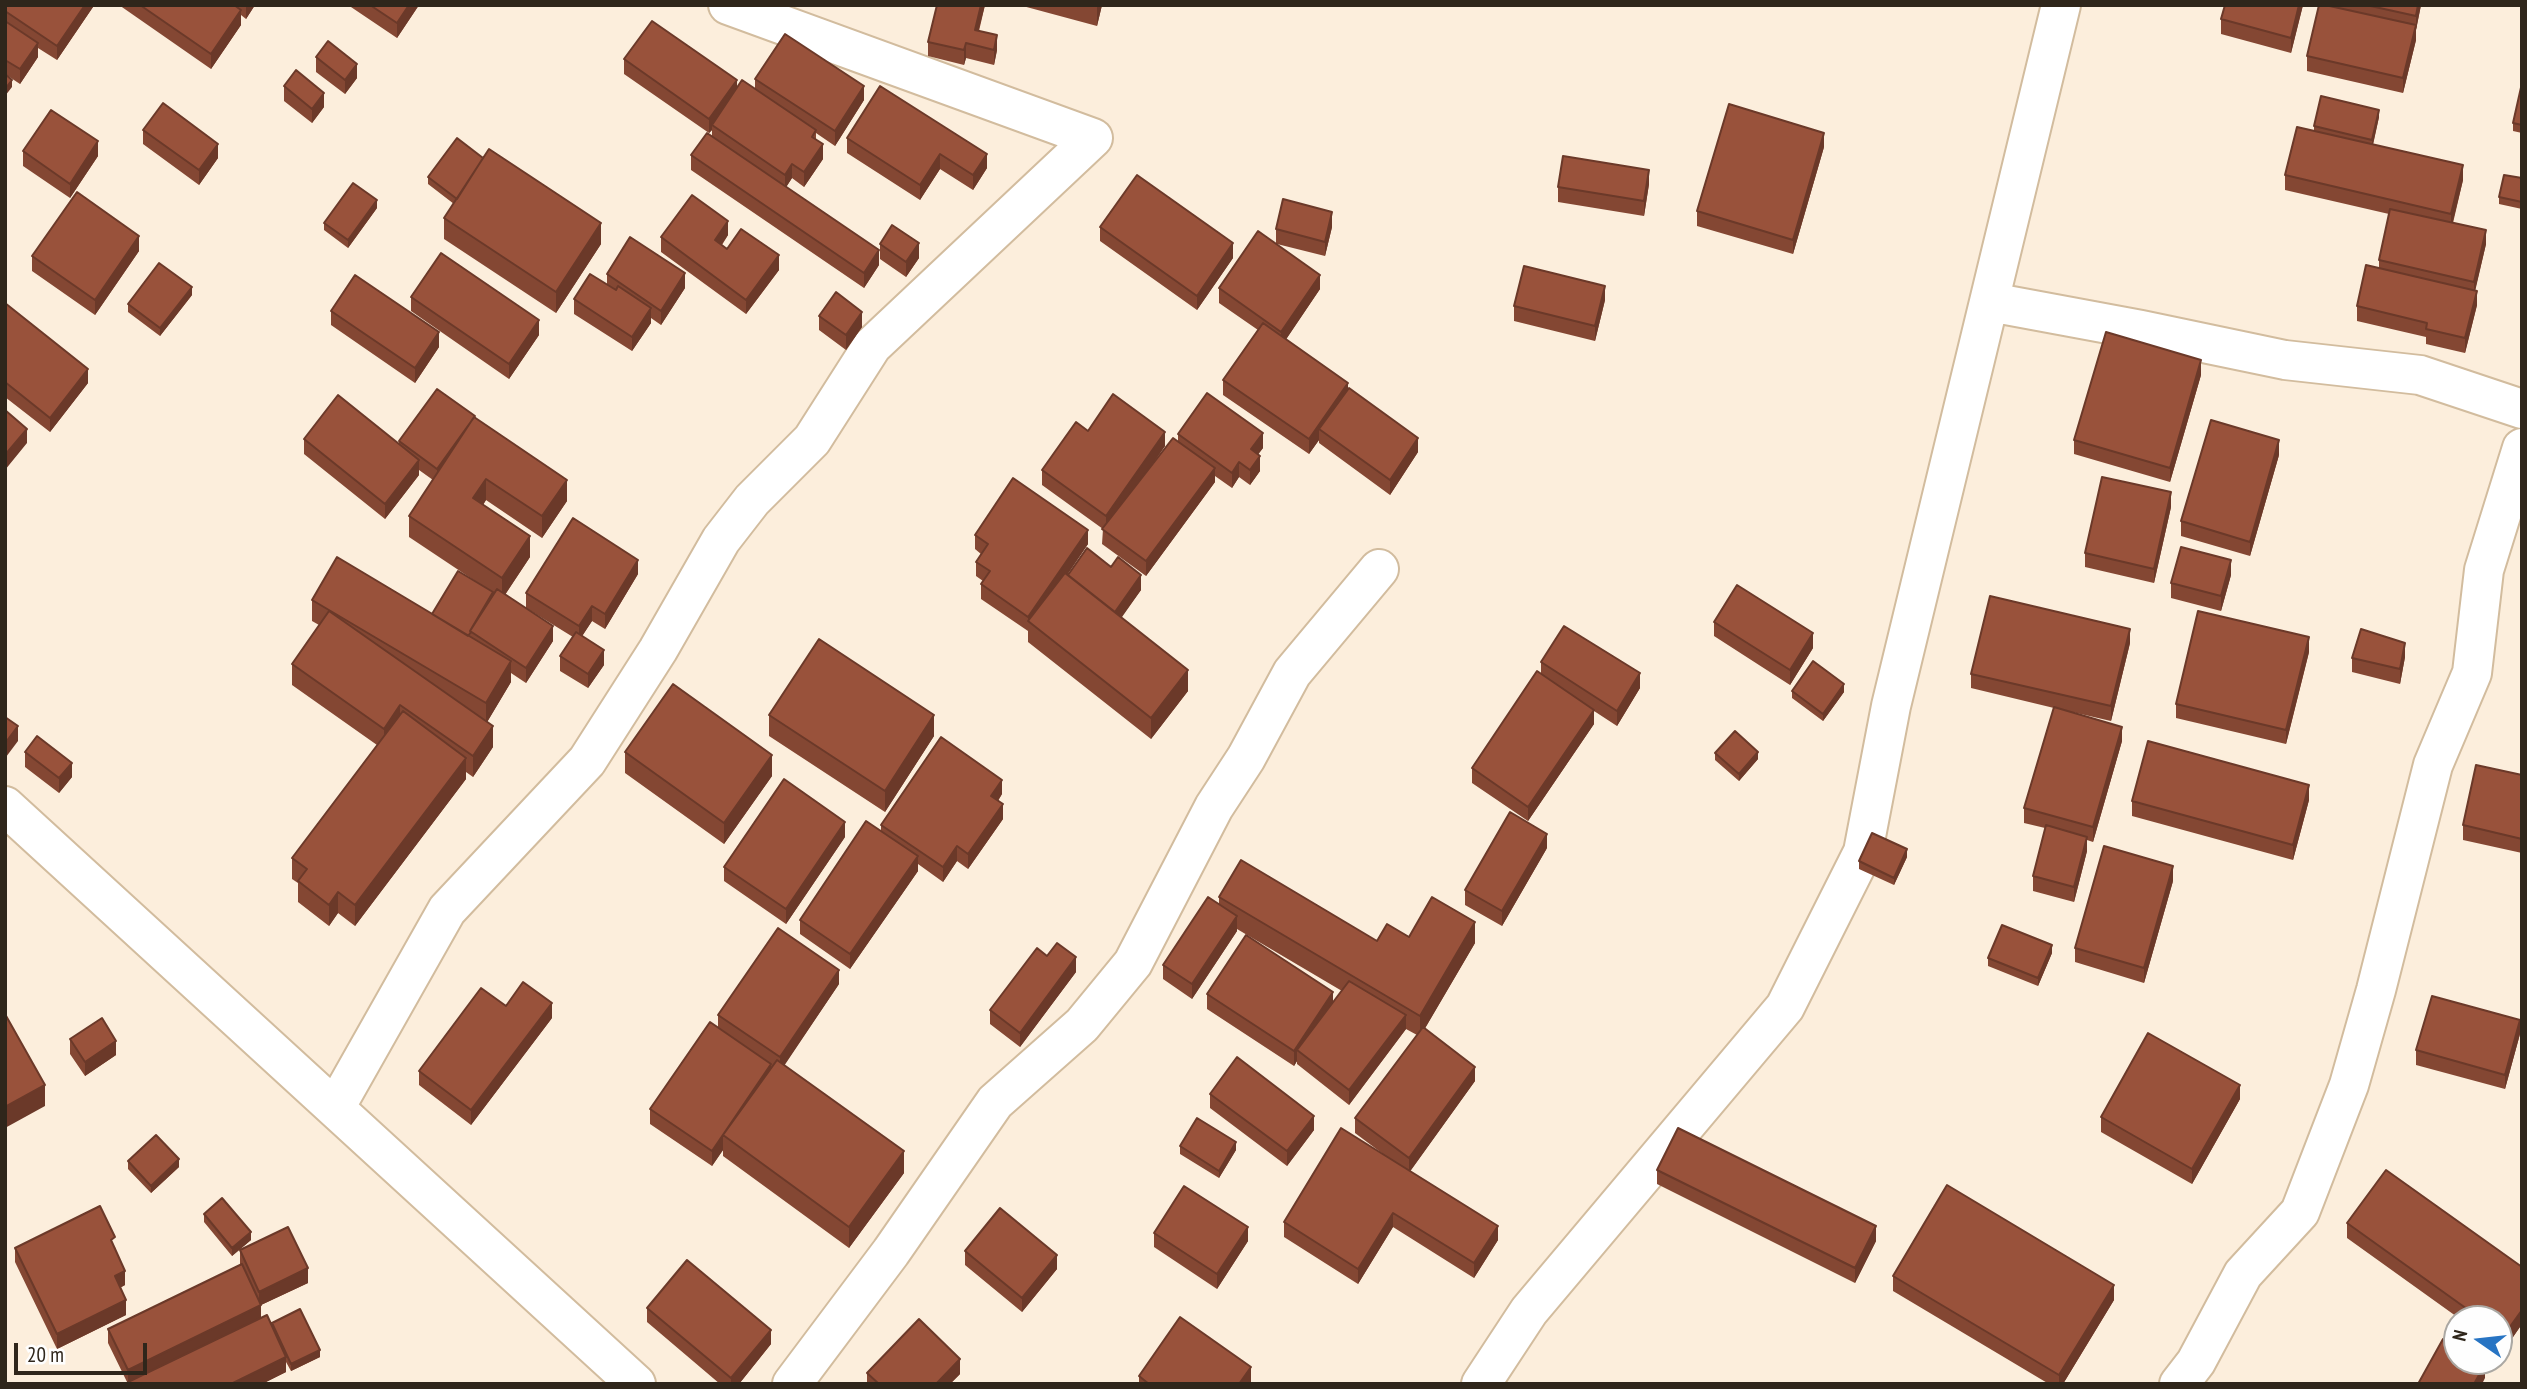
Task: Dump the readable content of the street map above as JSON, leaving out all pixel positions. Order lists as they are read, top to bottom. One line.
{"scale_bar":"20 m","north":"left"}
